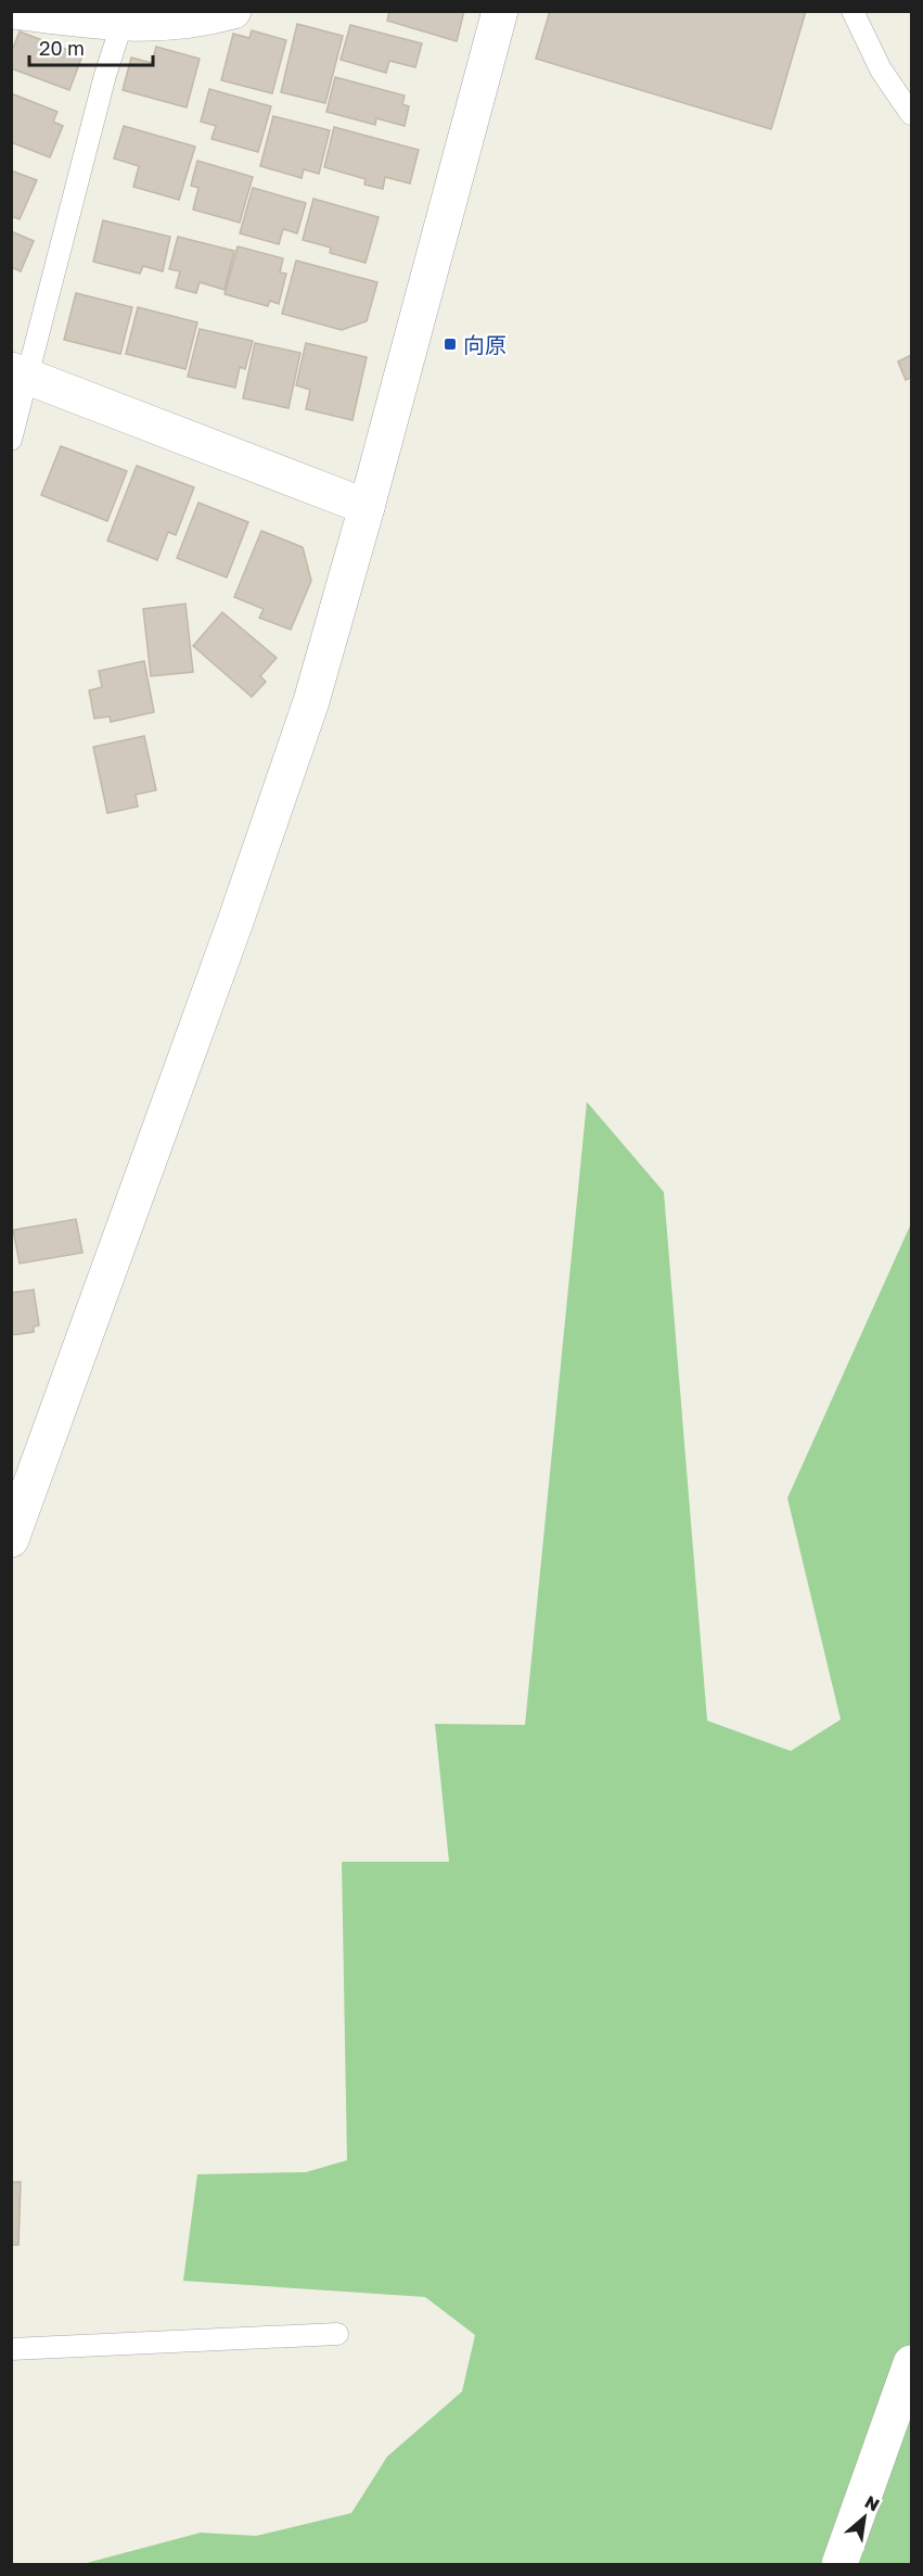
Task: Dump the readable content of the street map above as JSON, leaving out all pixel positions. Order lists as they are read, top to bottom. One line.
{"places":{"transit":["向原"]},"scale_bar":"20 m","north":"top right"}
